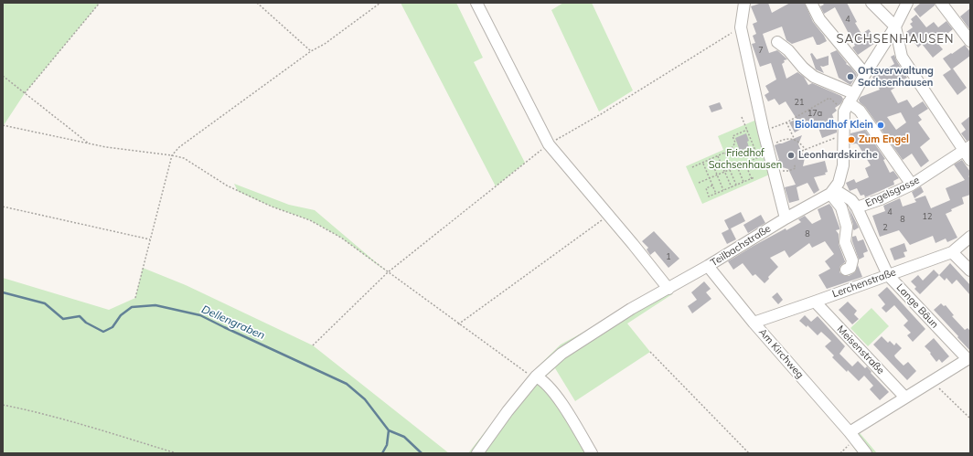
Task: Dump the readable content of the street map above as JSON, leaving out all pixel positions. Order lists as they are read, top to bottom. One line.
{"streets":{"street":["Engelsgasse","Teilbachstraße","Lerchenstraße","Lange Bäun","Meisenstraße","Am Kirchweg"]},"crossings":[["Engelsgasse","Teilbachstraße"],["Engelsgasse","Lange Bäun"],["Teilbachstraße","Am Kirchweg"],["Lerchenstraße","Lange Bäun"],["Lerchenstraße","Meisenstraße"],["Lerchenstraße","Am Kirchweg"]],"districts":["SACHSENHAUSEN"],"water":["Dellengraben"],"parks":["Friedhof Sachsenhausen"],"places":["Ortsverwaltung Sachsenhausen","Biolandhof Klein","Zum Engel","Leonhardskirche"],"house_numbers":["4","7","21","17a","4","12","8","2","8","1"]}
